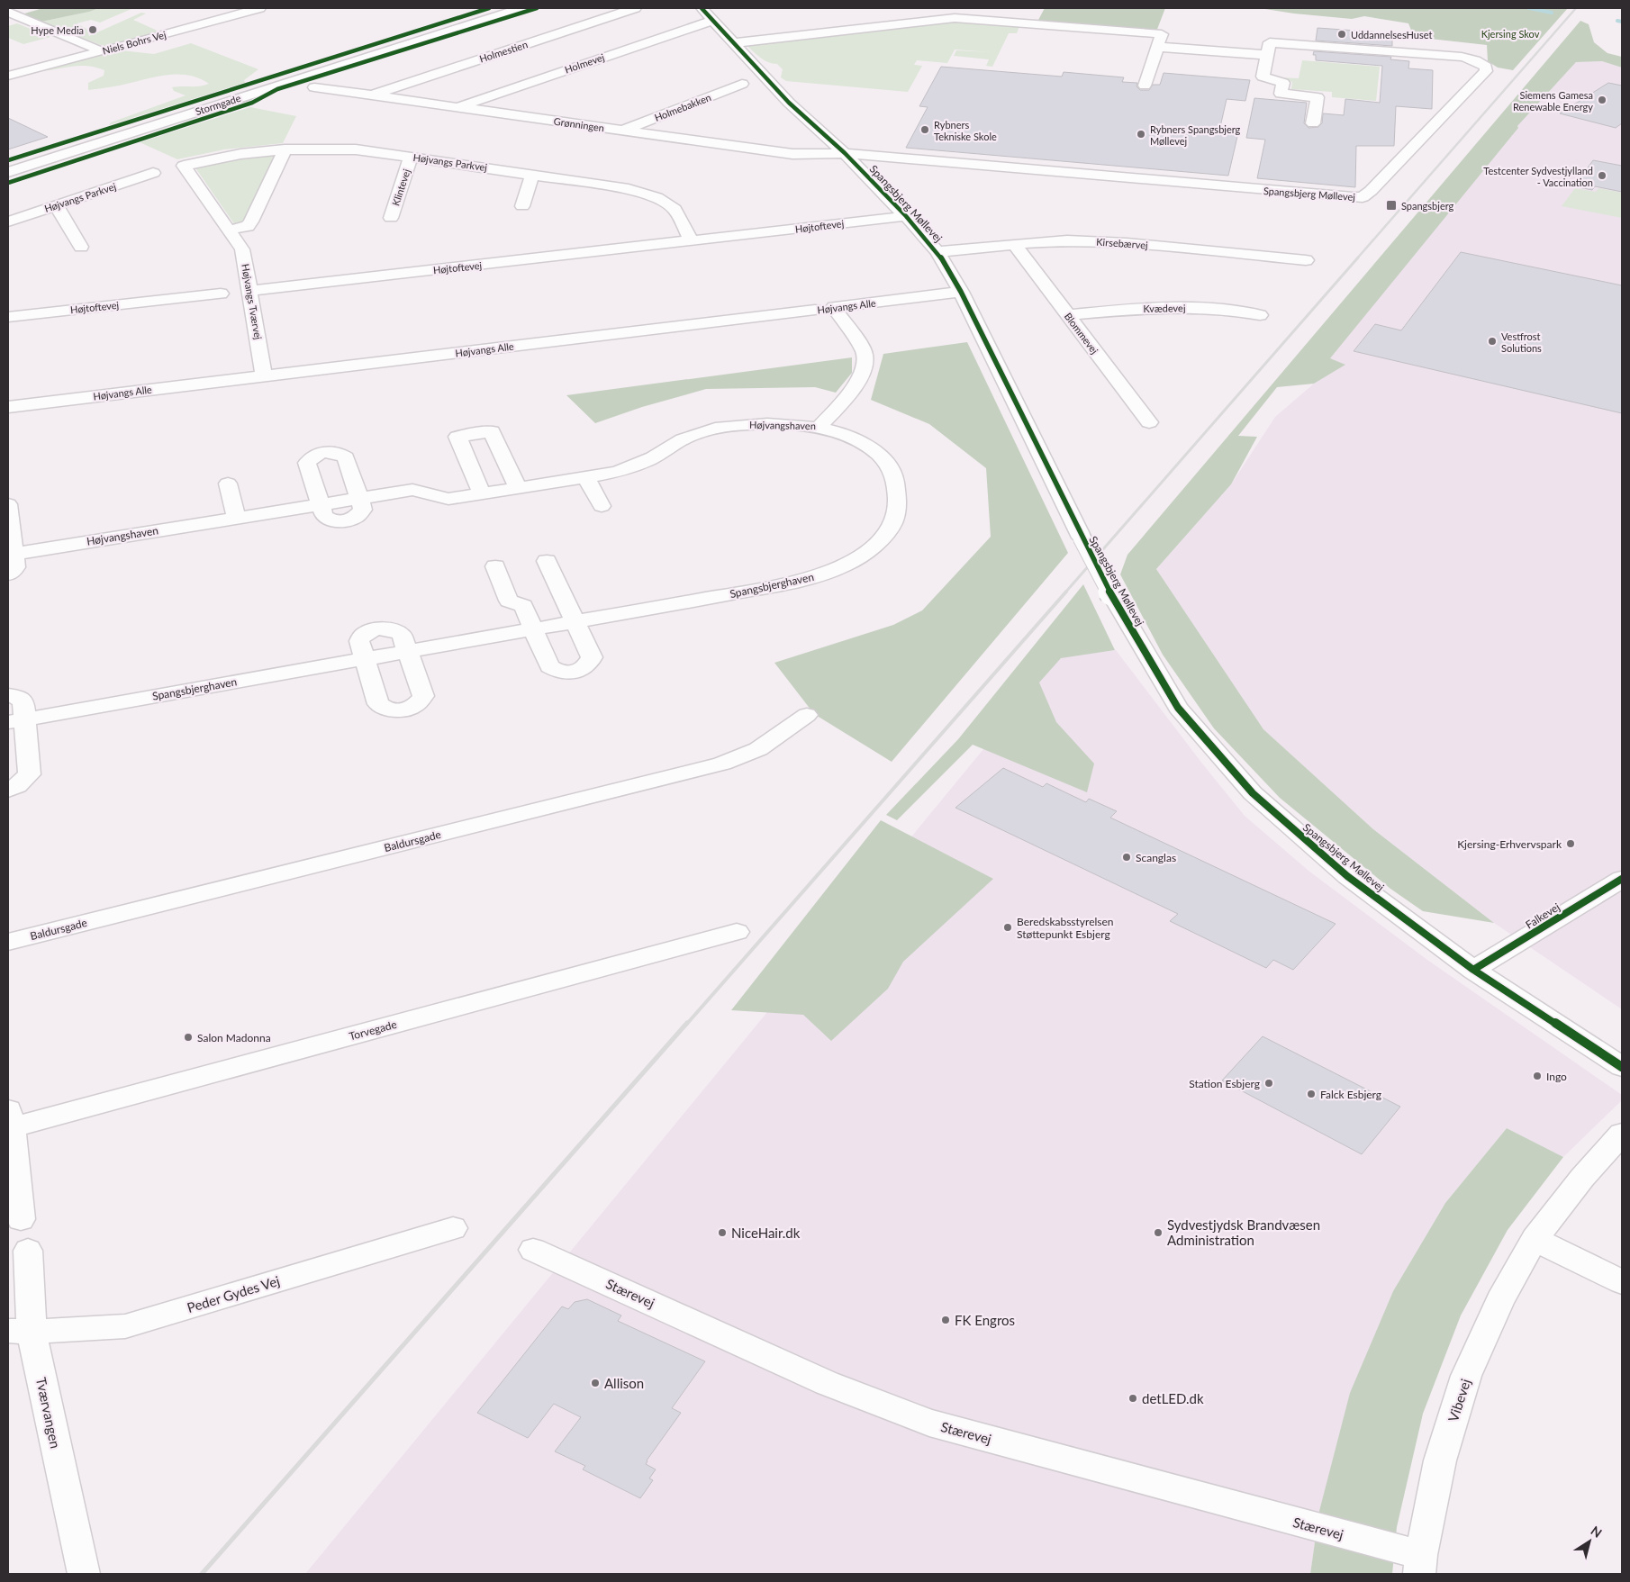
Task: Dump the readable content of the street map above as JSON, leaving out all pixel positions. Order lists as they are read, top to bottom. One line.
{"streets":{"street":["Niels Bohrs Vej","Holmestien","Holmevej","Stormgade","Holmebakken","Grønningen","Højvangs Parkvej","Klintevej","Spangsbjerg Møllevej","Højtoftevej","Kirsebærvej","Højvangs Tværvej","Højvangs Alle","Kvædevej","Blommevej","Højvangshaven","Spangsbjerghaven","Baldursgade","Falkevej","Torvegade","Stærevej","Peder Gydes Vej","Vibevej","Tværvangen"]},"crossings":[["Holmestien","Grønningen"],["Holmevej","Grønningen"],["Holmevej","Spangsbjerg Møllevej"],["Holmebakken","Grønningen"],["Grønningen","Spangsbjerg Møllevej"],["Højvangs Parkvej","Klintevej"],["Højvangs Parkvej","Højtoftevej"],["Højvangs Parkvej","Højvangs Tværvej"],["Spangsbjerg Møllevej","Højtoftevej"],["Spangsbjerg Møllevej","Kirsebærvej"],["Spangsbjerg Møllevej","Højvangs Alle"],["Spangsbjerg Møllevej","Falkevej"],["Højtoftevej","Højvangs Tværvej"],["Kirsebærvej","Blommevej"],["Højvangs Tværvej","Højvangs Alle"],["Højvangs Alle","Højvangshaven"],["Kvædevej","Blommevej"],["Højvangshaven","Spangsbjerghaven"],["Stærevej","Vibevej"],["Peder Gydes Vej","Tværvangen"]],"parks":["Kjersing Skov"],"places":{"other":["Hype Media","UddannelsesHuset","Siemens Gamesa Renewable Energy","Rybners Tekniske Skole","Rybners Spangsbjerg Møllevej","Testcenter Sydvestjylland - Vaccination","Vestfrost Solutions","Kjersing-Erhvervspark","Scanglas","Beredskabsstyrelsen Støttepunkt Esbjerg","Salon Madonna","Ingo","Station Esbjerg","Falck Esbjerg","NiceHair.dk","Sydvestjydsk Brandvæsen Administration","FK Engros","Allison","detLED.dk"],"transit":["Spangsbjerg"]},"north":"top right"}
